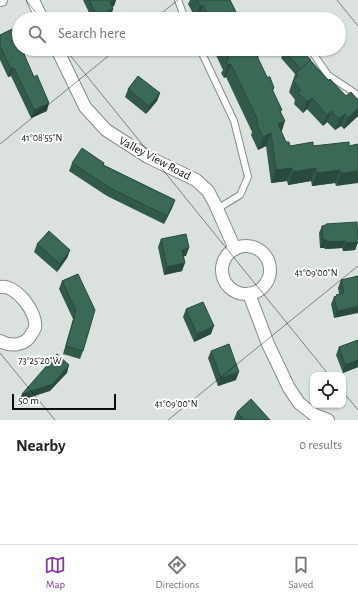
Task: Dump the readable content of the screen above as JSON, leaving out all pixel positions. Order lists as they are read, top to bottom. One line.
{"streets":{"street":["Valley View Road"]},"scale_bar":"50 m","page":{"search":"Search here","scale":"50 m","heading":["Nearby","0 results"],"nav":["Map","Directions","Saved"]},"coordinates":["41°08'55\"N","41°09'00\"N","73°25'20\"W"]}
